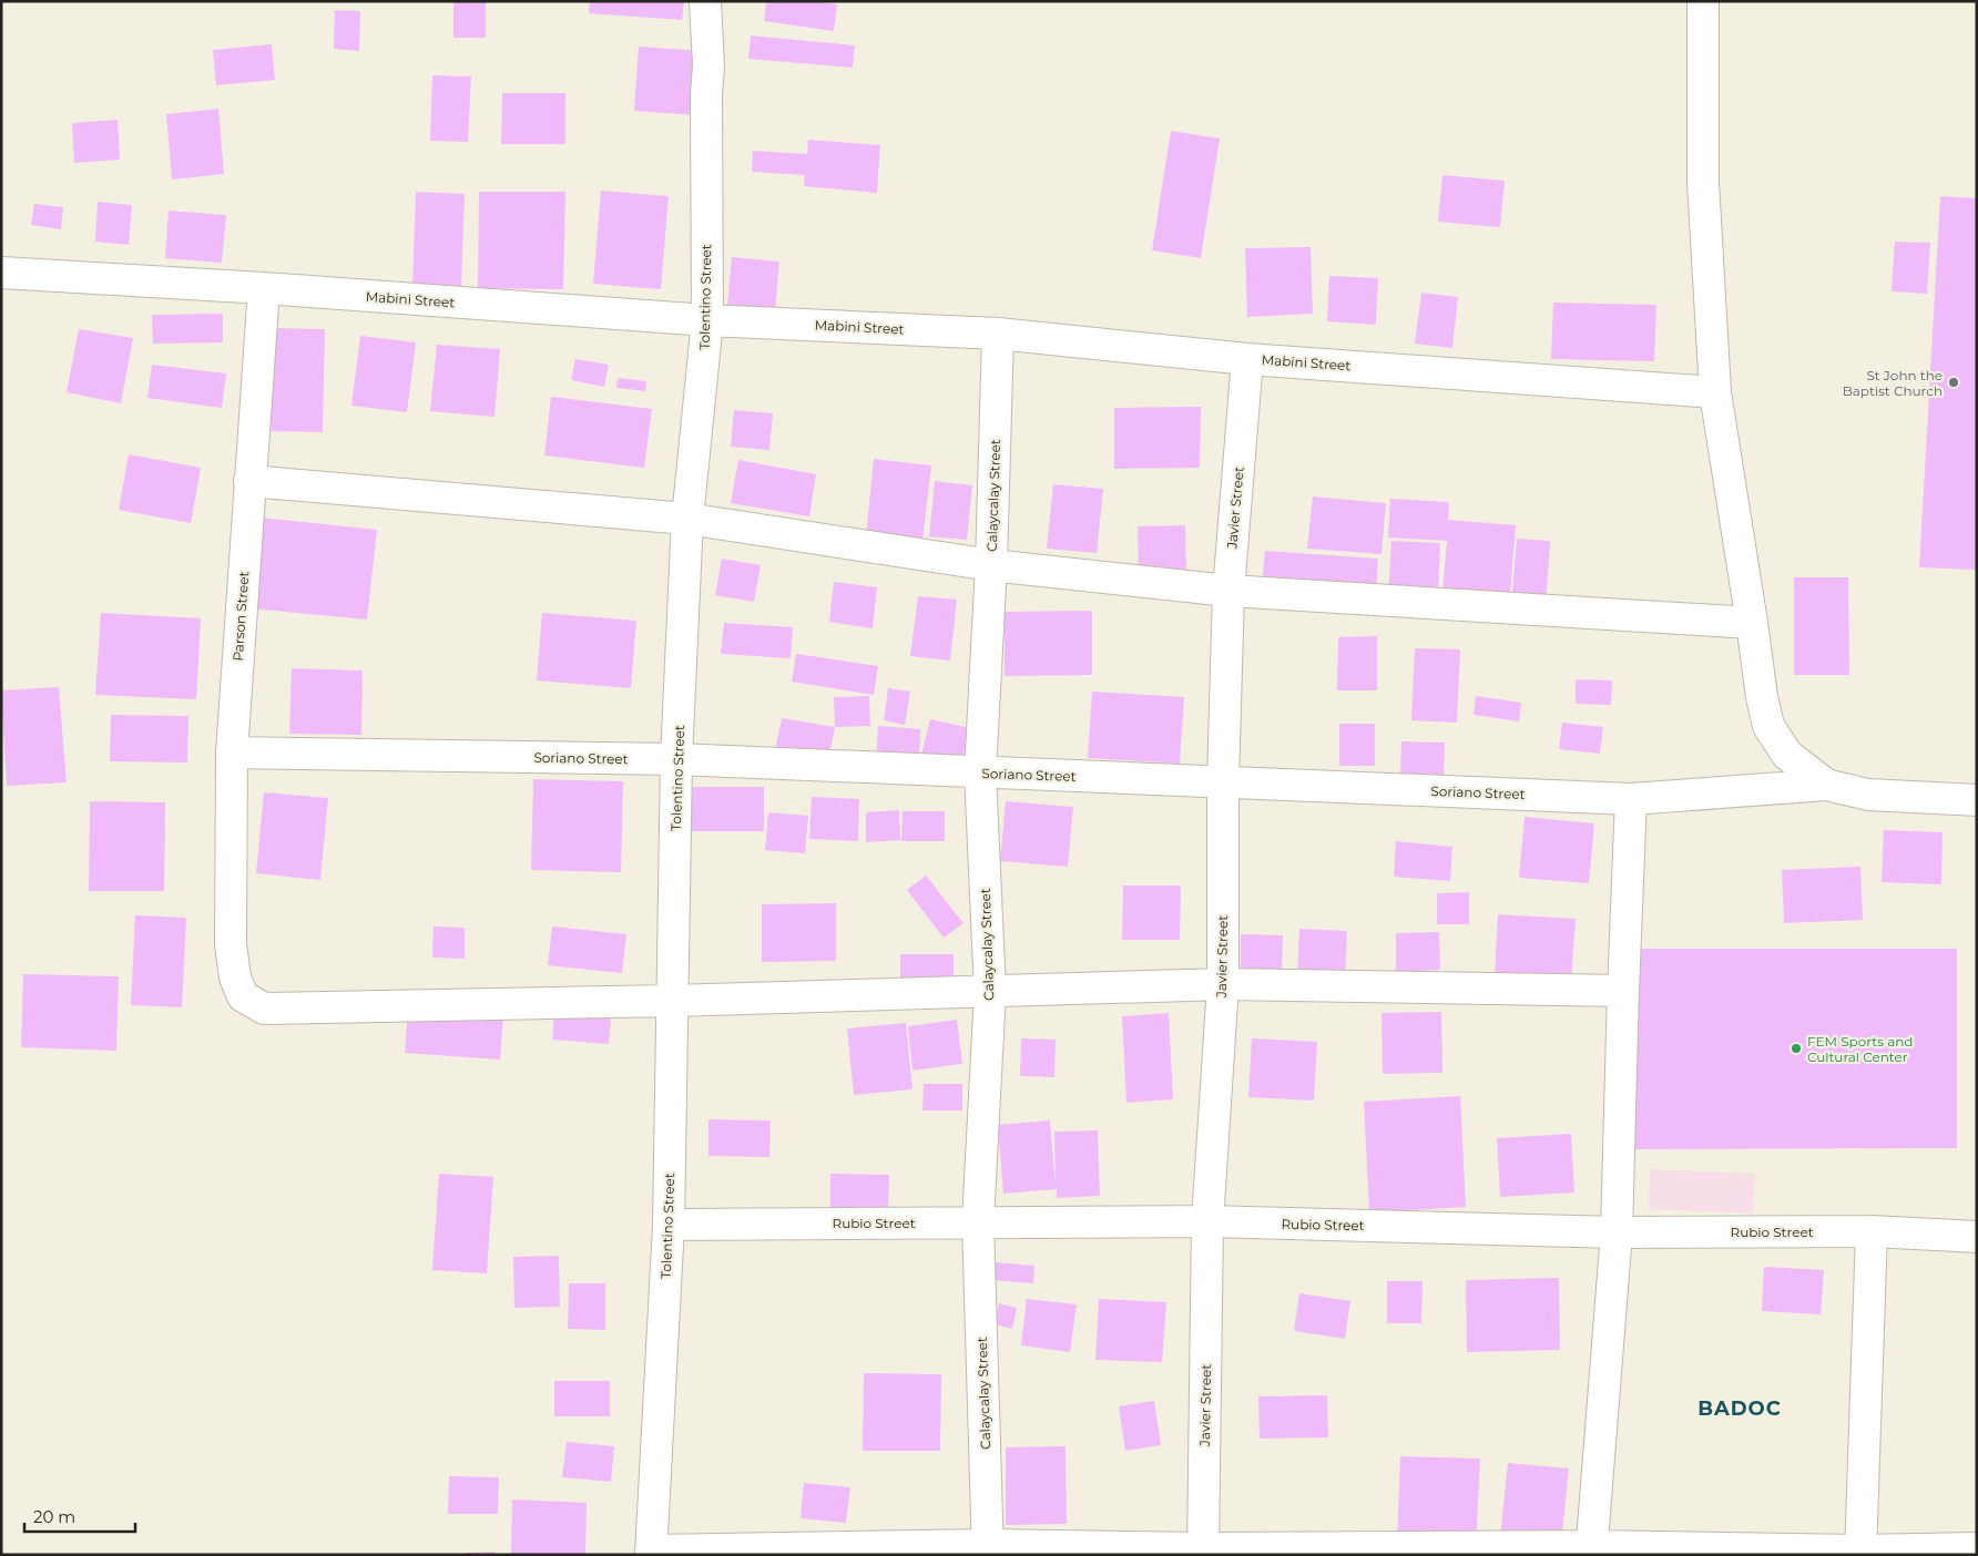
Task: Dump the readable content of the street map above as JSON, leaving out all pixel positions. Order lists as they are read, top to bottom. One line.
{"streets":{"street":["Tolentino Street","Mabini Street","Calaycalay Street","Javier Street","Parson Street","Soriano Street","Rubio Street"]},"crossings":[["Tolentino Street","Mabini Street"],["Tolentino Street","Parson Street"],["Tolentino Street","Soriano Street"],["Tolentino Street","Rubio Street"],["Mabini Street","Calaycalay Street"],["Mabini Street","Javier Street"],["Mabini Street","Parson Street"],["Calaycalay Street","Parson Street"],["Calaycalay Street","Soriano Street"],["Calaycalay Street","Rubio Street"],["Javier Street","Parson Street"],["Javier Street","Soriano Street"],["Javier Street","Rubio Street"],["Parson Street","Soriano Street"]],"districts":["BADOC"],"places":["St John the Baptist Church","FEM Sports and Cultural Center"],"scale_bar":"20 m"}
